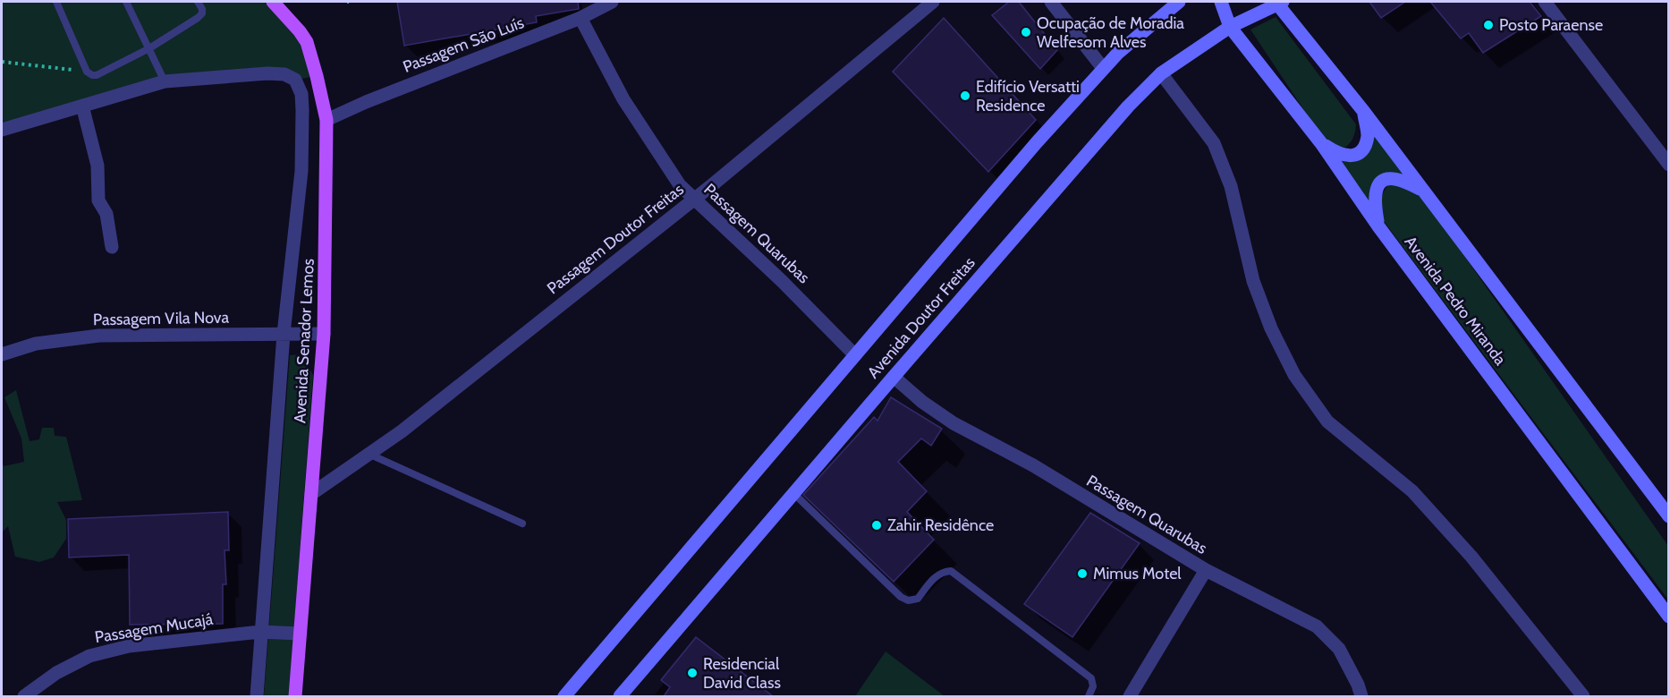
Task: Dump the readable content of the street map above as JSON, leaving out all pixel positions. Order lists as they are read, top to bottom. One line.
{"streets":{"main road":["Avenida Pedro Miranda","Avenida Doutor Freitas","Avenida Senador Lemos"],"street":["Passagem São Luís","Passagem Quarubas","Passagem Doutor Freitas","Passagem Vila Nova","Passagem Mucajá"]},"crossings":[["Passagem São Luís","Passagem Quarubas"],["Passagem São Luís","Avenida Senador Lemos"],["Passagem Quarubas","Passagem Doutor Freitas"],["Passagem Quarubas","Avenida Doutor Freitas"],["Passagem Doutor Freitas","Avenida Senador Lemos"],["Avenida Pedro Miranda","Avenida Doutor Freitas"],["Passagem Vila Nova","Avenida Senador Lemos"],["Avenida Senador Lemos","Passagem Mucajá"]],"places":["Posto Paraense","Ocupação de Moradia Welfesom Alves","Edifício Versatti Residence","Zahir Residênce","Mimus Motel","Residencial David Class"]}
